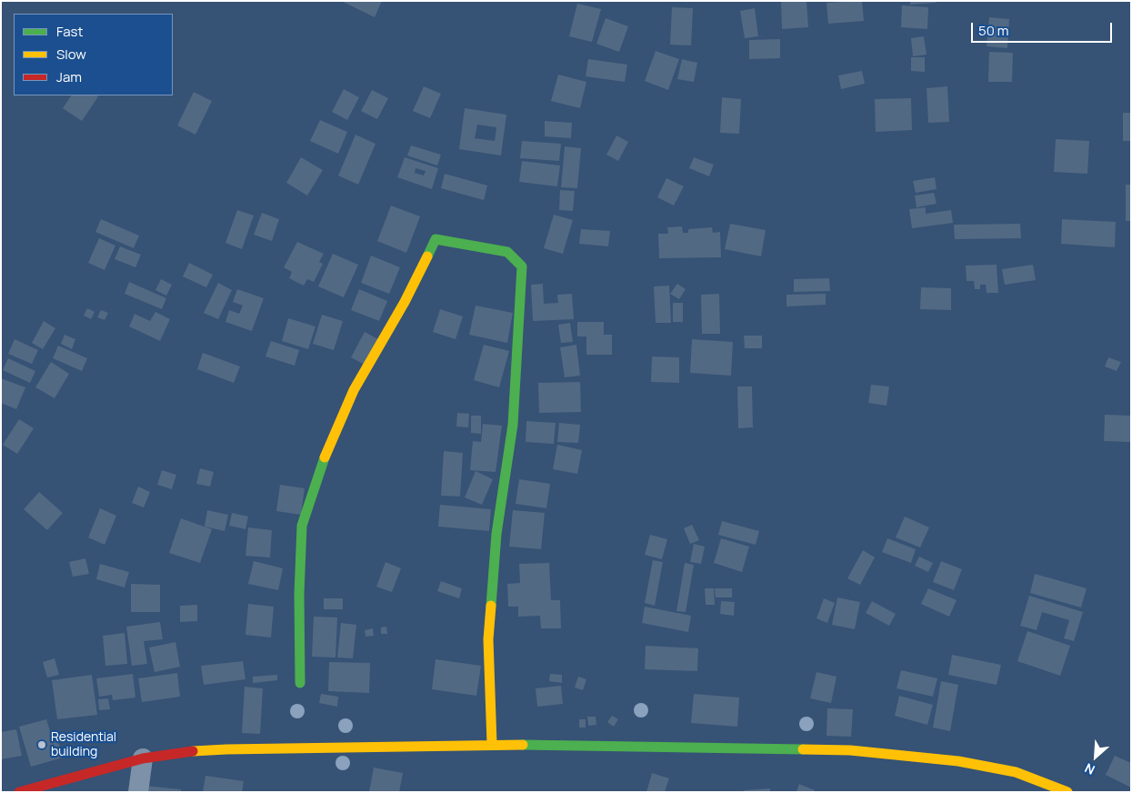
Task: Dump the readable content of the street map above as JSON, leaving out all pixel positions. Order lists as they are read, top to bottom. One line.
{"places":["Residential building"],"legend":["Fast","Slow","Jam"],"scale_bar":"50 m","north":"bottom left"}
